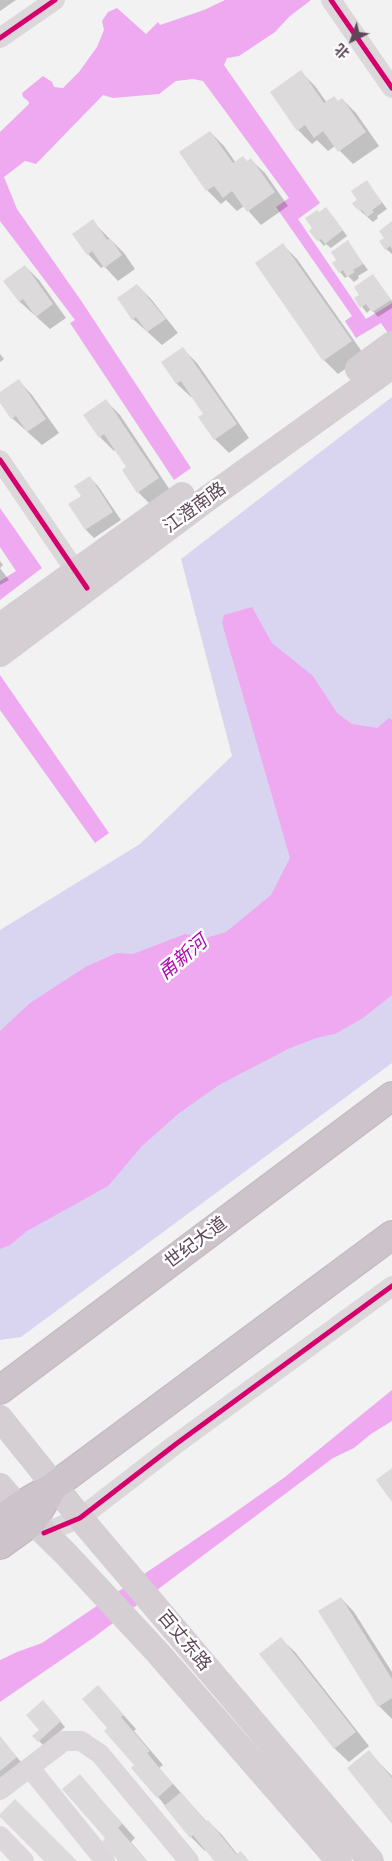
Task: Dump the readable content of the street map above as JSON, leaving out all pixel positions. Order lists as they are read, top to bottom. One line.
{"streets":{"highway":["世纪大道"],"main road":["江澄南路","百丈东路"]},"water":["甬新河"],"north":"bottom left"}
